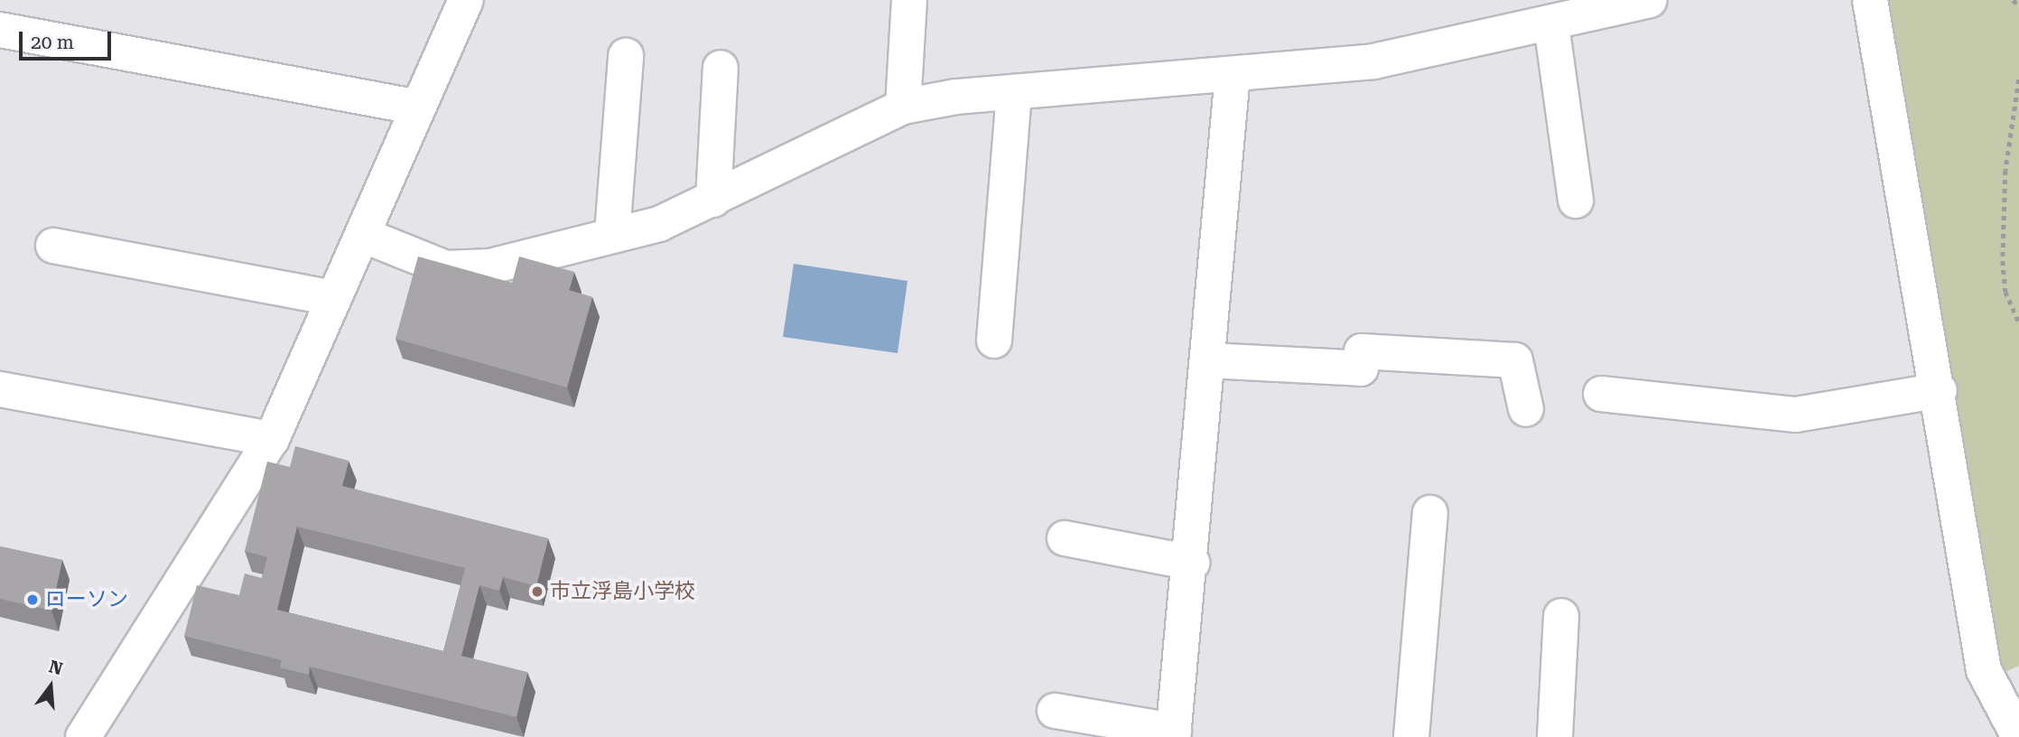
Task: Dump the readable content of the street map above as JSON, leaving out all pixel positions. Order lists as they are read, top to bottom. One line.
{"places":["市立浮島小学校","ローソン"],"scale_bar":"20 m","north":"top"}
